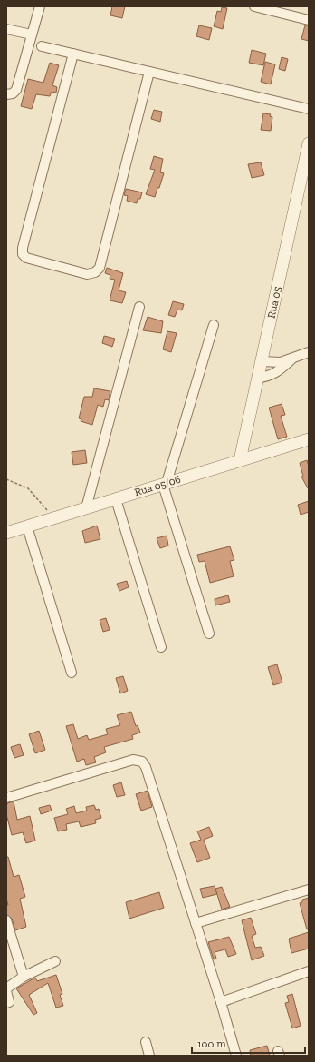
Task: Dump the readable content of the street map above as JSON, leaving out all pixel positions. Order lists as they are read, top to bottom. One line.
{"streets":{"street":["Rua 05","Rua 05/06"]},"crossings":[["Rua 05","Rua 05/06"]],"scale_bar":"100 m"}
